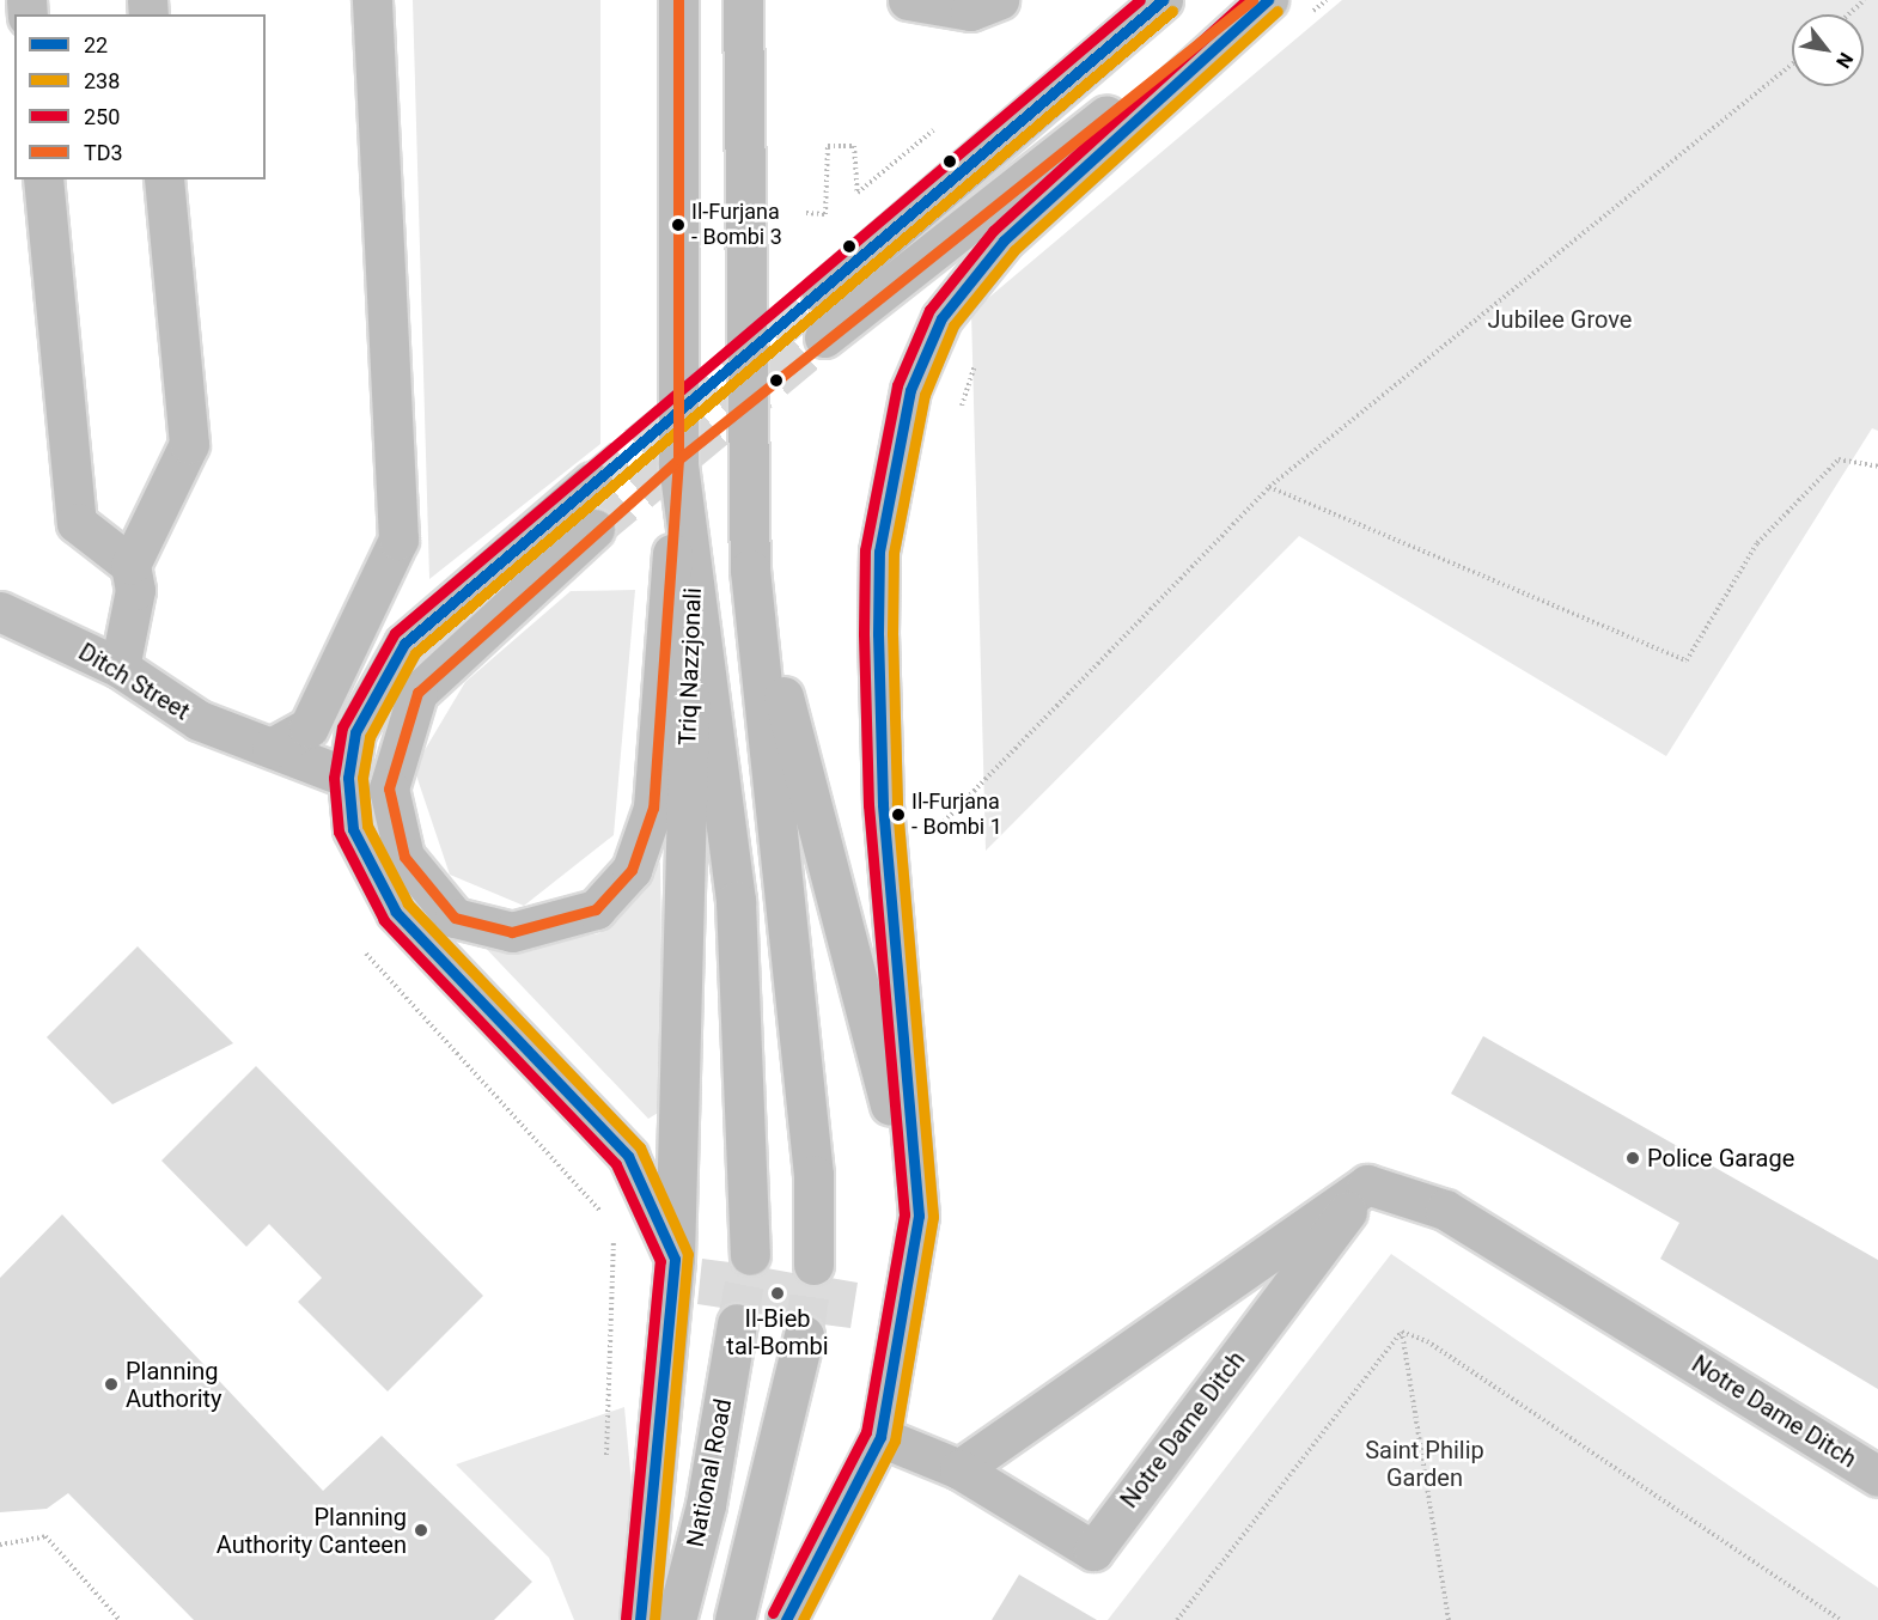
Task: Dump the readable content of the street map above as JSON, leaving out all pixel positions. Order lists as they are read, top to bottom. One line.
{"streets":{"main road":["Triq Nazzjonali","Ditch Street","Notre Dame Ditch","National Road"]},"crossings":[["Triq Nazzjonali","National Road"]],"parks":["Jubilee Grove","Saint Philip Garden"],"places":["Il-Furjana - Bombi 3","Il-Furjana - Bombi 1","Police Garage","Il-Bieb tal-Bombi","Planning Authority","Planning Authority Canteen"],"lines":["transit line 22","transit line 250","transit line TD3","transit line 238"],"legend":["22","238","250","TD3"],"north":"bottom right"}
